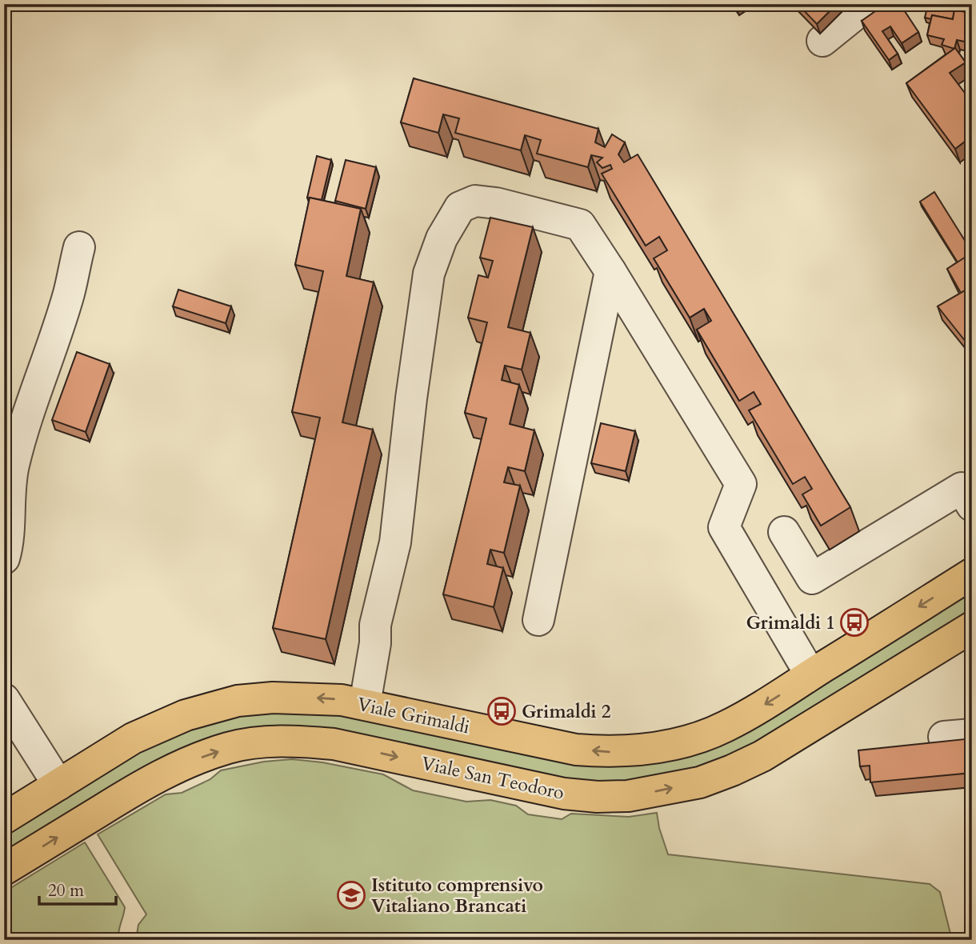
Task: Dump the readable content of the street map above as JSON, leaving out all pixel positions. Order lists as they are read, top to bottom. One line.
{"streets":{"main road":["Viale Grimaldi","Viale San Teodoro"]},"one_way":["Viale Grimaldi","Viale San Teodoro"],"places":{"bus stop":["Grimaldi 1","Grimaldi 2"],"school or university":["Istituto comprensivo Vitaliano Brancati"]},"scale_bar":"20 m"}
